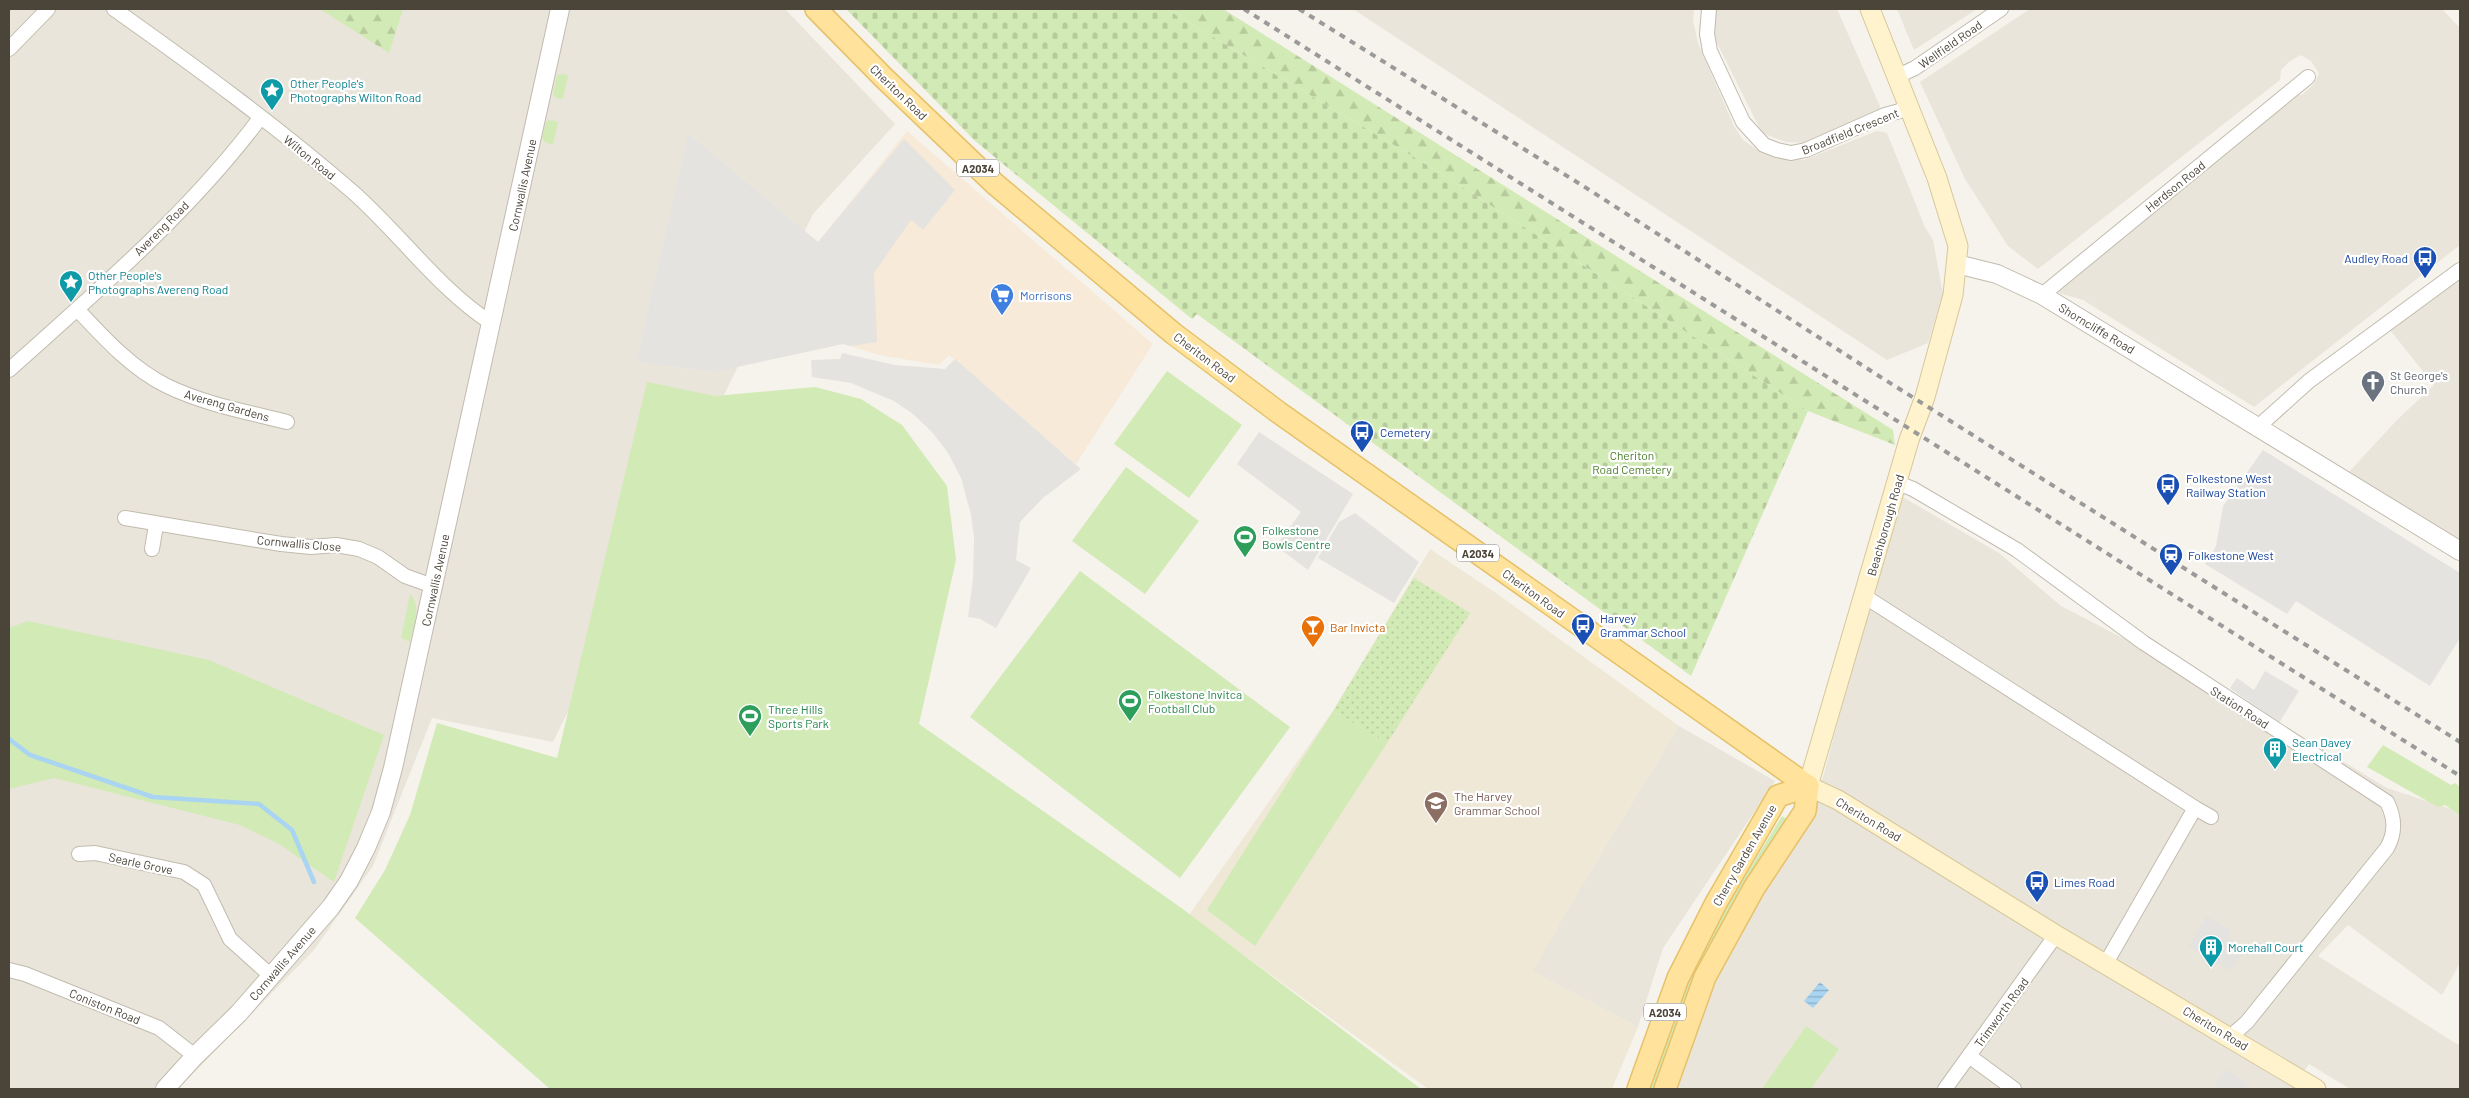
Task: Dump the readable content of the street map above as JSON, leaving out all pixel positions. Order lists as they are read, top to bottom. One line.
{"streets":{"main road":["Cheriton Road","A2034","Beachborough Road","Cherry Garden Avenue"],"street":["Wellfield Road","Broadfield Crescent","Wilton Road","Cornwallis Avenue","Herdson Road","Avereng Road","Shorncliffe Road","Avereng Gardens","Cornwallis Close","Station Road","Searle Grove","Coniston Road","Trimworth Road"]},"crossings":[["Cheriton Road","Beachborough Road"],["Cheriton Road","Station Road"],["Cheriton Road","Cherry Garden Avenue"],["Cheriton Road","Trimworth Road"],["Wilton Road","Cornwallis Avenue"],["Wilton Road","Avereng Road"],["Cornwallis Avenue","Cornwallis Close"],["Cornwallis Avenue","Searle Grove"],["Cornwallis Avenue","Coniston Road"],["Herdson Road","Shorncliffe Road"],["Avereng Road","Avereng Gardens"],["Shorncliffe Road","Beachborough Road"],["Beachborough Road","Station Road"],["Beachborough Road","Cherry Garden Avenue"]],"parks":["Cheriton Road Cemetery"],"places":{"place":["Other People's Photographs Wilton Road","Other People's Photographs Avereng Road"],"bus stop":["Audley Road","Cemetery","Folkestone West Railway Station","Harvey Grammar School","Limes Road"],"supermarket":["Morrisons"],"church":["St George's Church"],"sports":["Folkestone Bowls Centre","Folkestone Invitca Football Club","Three Hills Sports Park"],"station":["Folkestone West"],"bar":["Bar Invicta"],"building":["Sean Davey Electrical","Morehall Court"],"school or university":["The Harvey Grammar School"]}}
